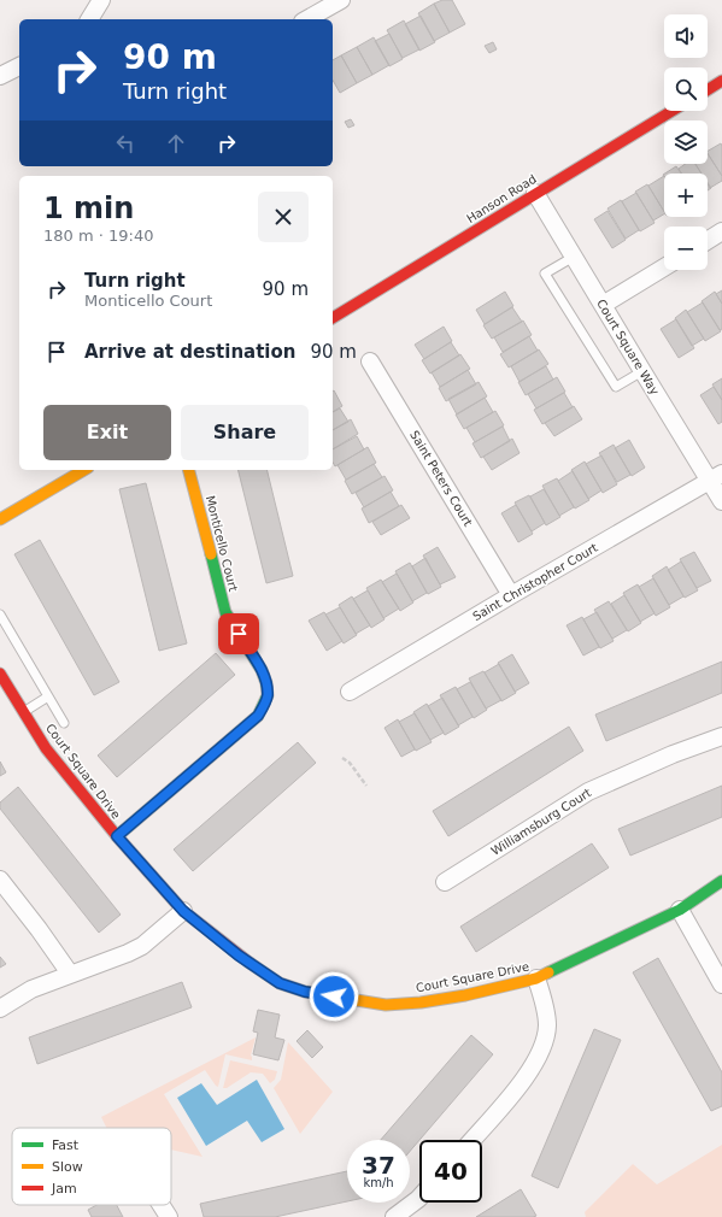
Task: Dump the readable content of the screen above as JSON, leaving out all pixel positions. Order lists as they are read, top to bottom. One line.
{"streets":{"street":["Hanson Road","Court Square Way","Saint Peters Court","Monticello Court","Saint Christopher Court","Court Square Drive","Williamsburg Court"]},"crossings":[["Hanson Road","Court Square Way"],["Court Square Way","Saint Christopher Court"],["Saint Peters Court","Saint Christopher Court"],["Monticello Court","Court Square Drive"]],"legend":["Fast","Slow","Jam"],"page":{"map_buttons":["+","−"],"turn":["90 m","Turn right"],"heading":["1 min","180 m · 19:40"],"list":[{"name":"Turn right","note":"Monticello Court","value":"90 m"},{"name":"Arrive at destination","value":"90 m"}],"buttons":["Exit","Share"],"speed":"37 km/h","limit":"40"}}
